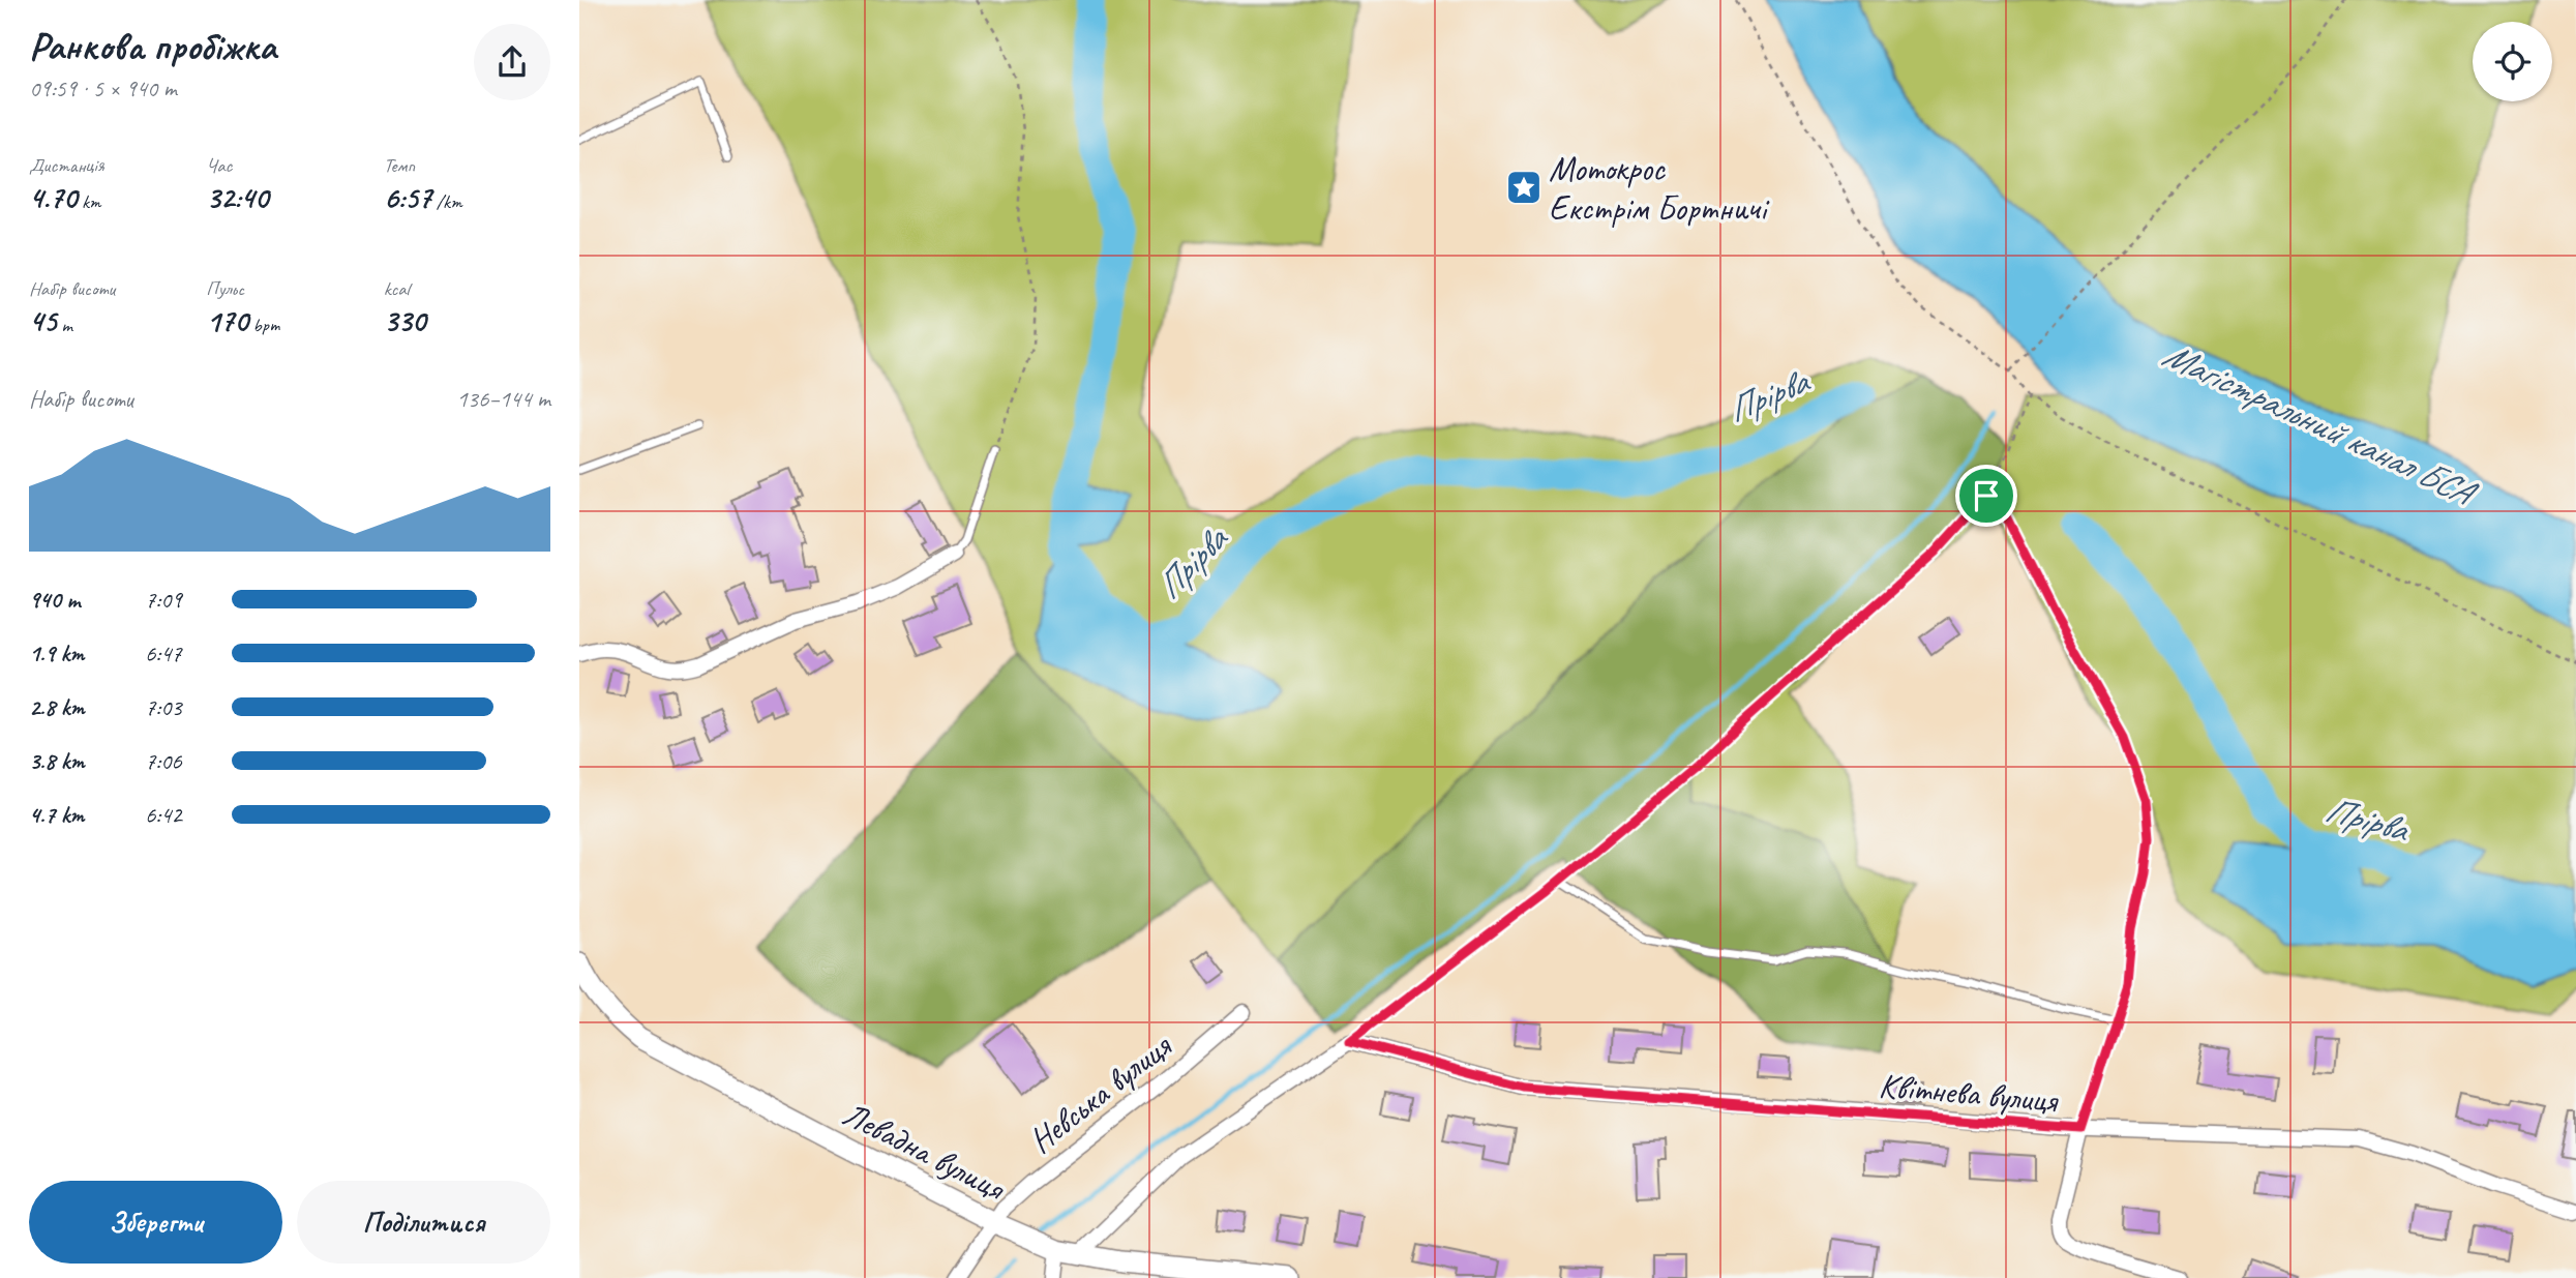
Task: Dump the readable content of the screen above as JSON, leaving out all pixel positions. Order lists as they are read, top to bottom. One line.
{"streets":{"street":["Квітнева вулиця","Невська вулиця","Левадна вулиця"]},"crossings":[["Невська вулиця","Левадна вулиця"]],"water":["Прірва","Магістральний канал БСА"],"places":{"place":["Мотокрос Екстрім Бортничі"]},"page":{"heading":["Ранкова пробіжка","09:59 · 5 × 940 m"],"stats":[["Дистанція","4.70 km"],["Час","32:40"],["Темп","6:57 /km"],["Набір висоти","45 m"],["Пульс","170 bpm"],["kcal","330"]],"chart":["Набір висоти","136–144 m"],"list":[{"name":"940 m","note":"7:09"},{"name":"1.9 km","note":"6:47"},{"name":"2.8 km","note":"7:03"},{"name":"3.8 km","note":"7:06"},{"name":"4.7 km","note":"6:42"}],"buttons":["Зберегти","Поділитися"]}}
